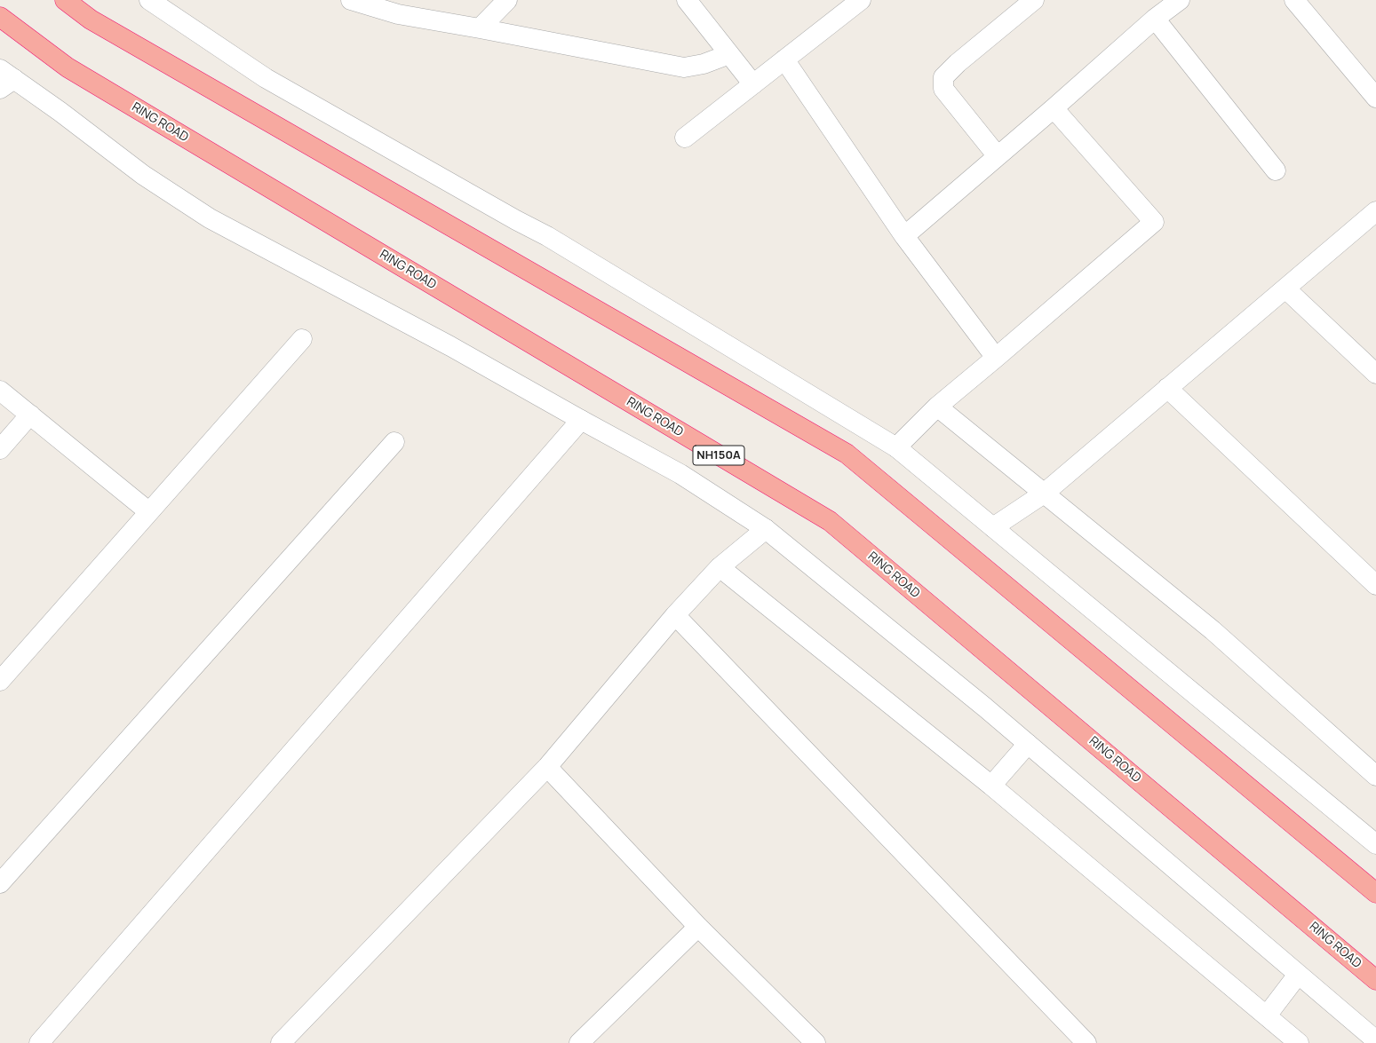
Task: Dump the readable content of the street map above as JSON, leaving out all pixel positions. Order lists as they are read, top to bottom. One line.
{"streets":{"highway":["RING ROAD","NH150A"]}}
